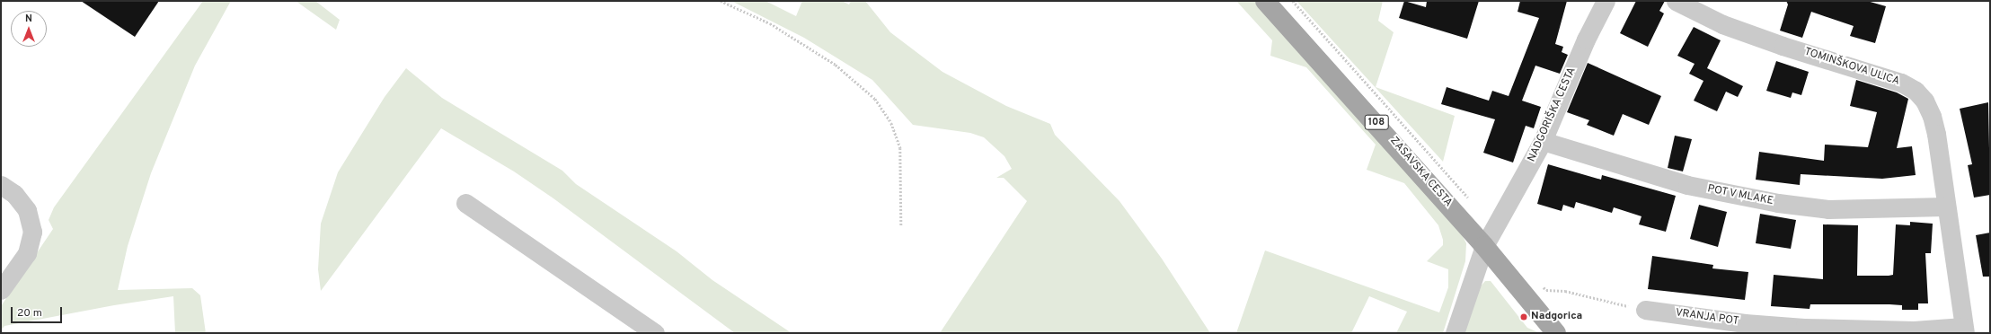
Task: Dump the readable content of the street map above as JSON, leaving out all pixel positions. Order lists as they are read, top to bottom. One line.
{"streets":{"main road":["108","ZASAVSKA CESTA"],"street":["TOMINŠKOVA ULICA","NADGORIŠKA CESTA","POT V MLAKE","VRANJA POT"]},"crossings":[["TOMINŠKOVA ULICA","POT V MLAKE"],["TOMINŠKOVA ULICA","VRANJA POT"],["NADGORIŠKA CESTA","ZASAVSKA CESTA"],["NADGORIŠKA CESTA","POT V MLAKE"]],"places":["Nadgorica"],"scale_bar":"20 m","north":"top"}
